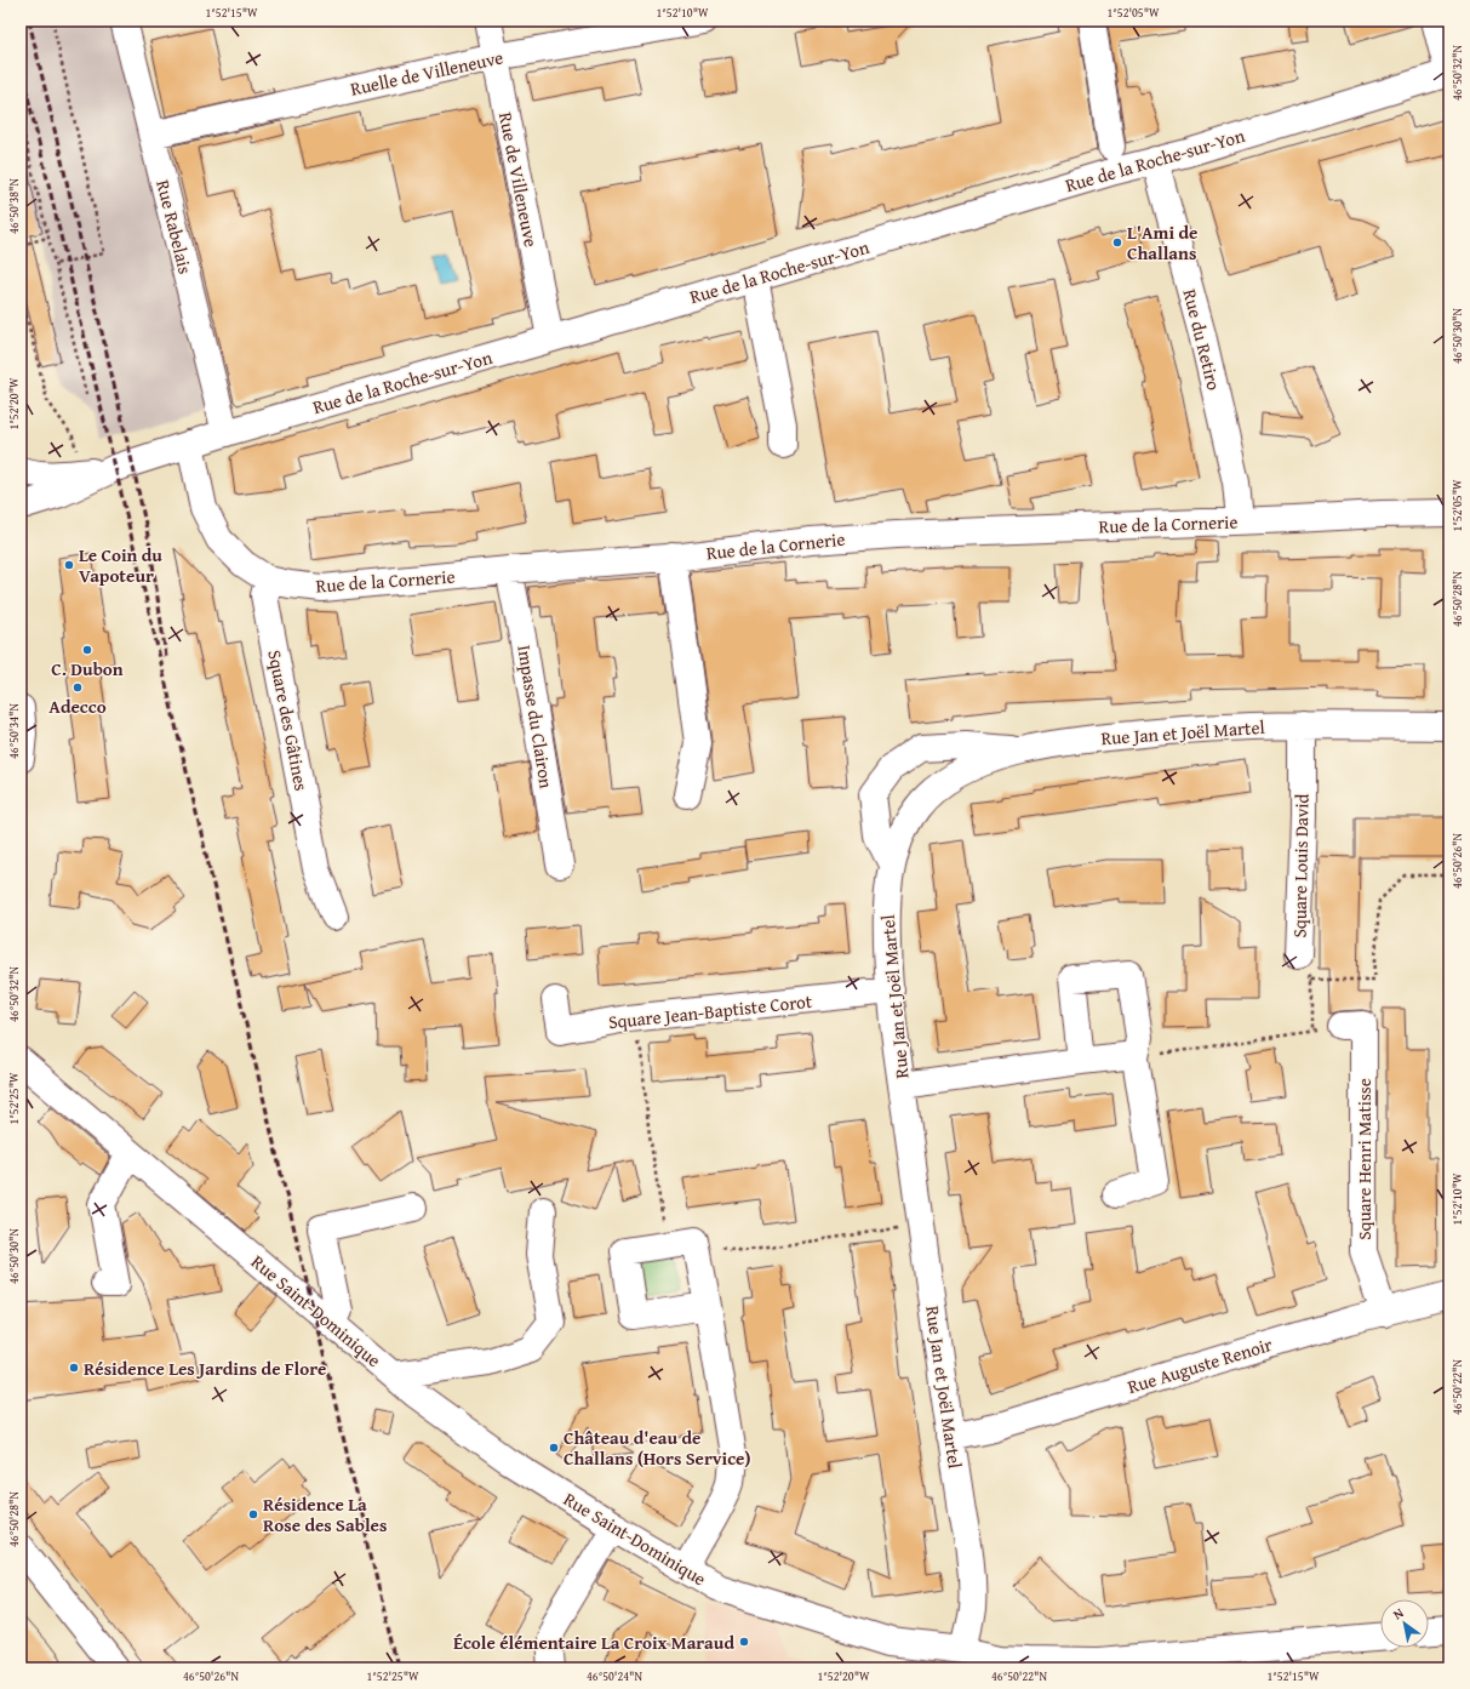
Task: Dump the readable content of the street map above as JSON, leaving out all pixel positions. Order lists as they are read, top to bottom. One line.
{"streets":{"street":["Ruelle de Villeneuve","Rue de la Roche-sur-Yon","Rue de Villeneuve","Rue Rabelais","Rue du Retiro","Rue de la Cornerie","Impasse du Clairon","Square des Gâtines","Rue Jan et Joël Martel","Square Louis David","Square Jean-Baptiste Corot","Square Henri Matisse","Rue Saint-Dominique","Rue Auguste Renoir"]},"crossings":[["Ruelle de Villeneuve","Rue de Villeneuve"],["Ruelle de Villeneuve","Rue Rabelais"],["Rue de la Roche-sur-Yon","Rue de Villeneuve"],["Rue de la Roche-sur-Yon","Rue Rabelais"],["Rue de la Roche-sur-Yon","Rue du Retiro"],["Rue de la Roche-sur-Yon","Rue de la Cornerie"],["Rue du Retiro","Rue de la Cornerie"],["Rue de la Cornerie","Impasse du Clairon"],["Rue de la Cornerie","Square des Gâtines"],["Rue Jan et Joël Martel","Square Louis David"],["Rue Jan et Joël Martel","Square Jean-Baptiste Corot"],["Rue Jan et Joël Martel","Rue Saint-Dominique"],["Rue Jan et Joël Martel","Rue Auguste Renoir"],["Square Henri Matisse","Rue Auguste Renoir"]],"places":["L'Ami de Challans","Le Coin du Vapoteur","C. Dubon","Adecco","Résidence Les Jardins de Flore","Château d'eau de Challans (Hors Service)","Résidence La Rose des Sables","École élémentaire La Croix Maraud"],"north":"top left","coordinates":["1°52'15\"W","1°52'10\"W","1°52'05\"W","46°50'32\"N","46°50'38\"N","46°50'30\"N","1°52'20\"W","46°50'28\"N","46°50'34\"N","46°50'26\"N","1°52'25\"W","46°50'22\"N","46°50'24\"N"]}
